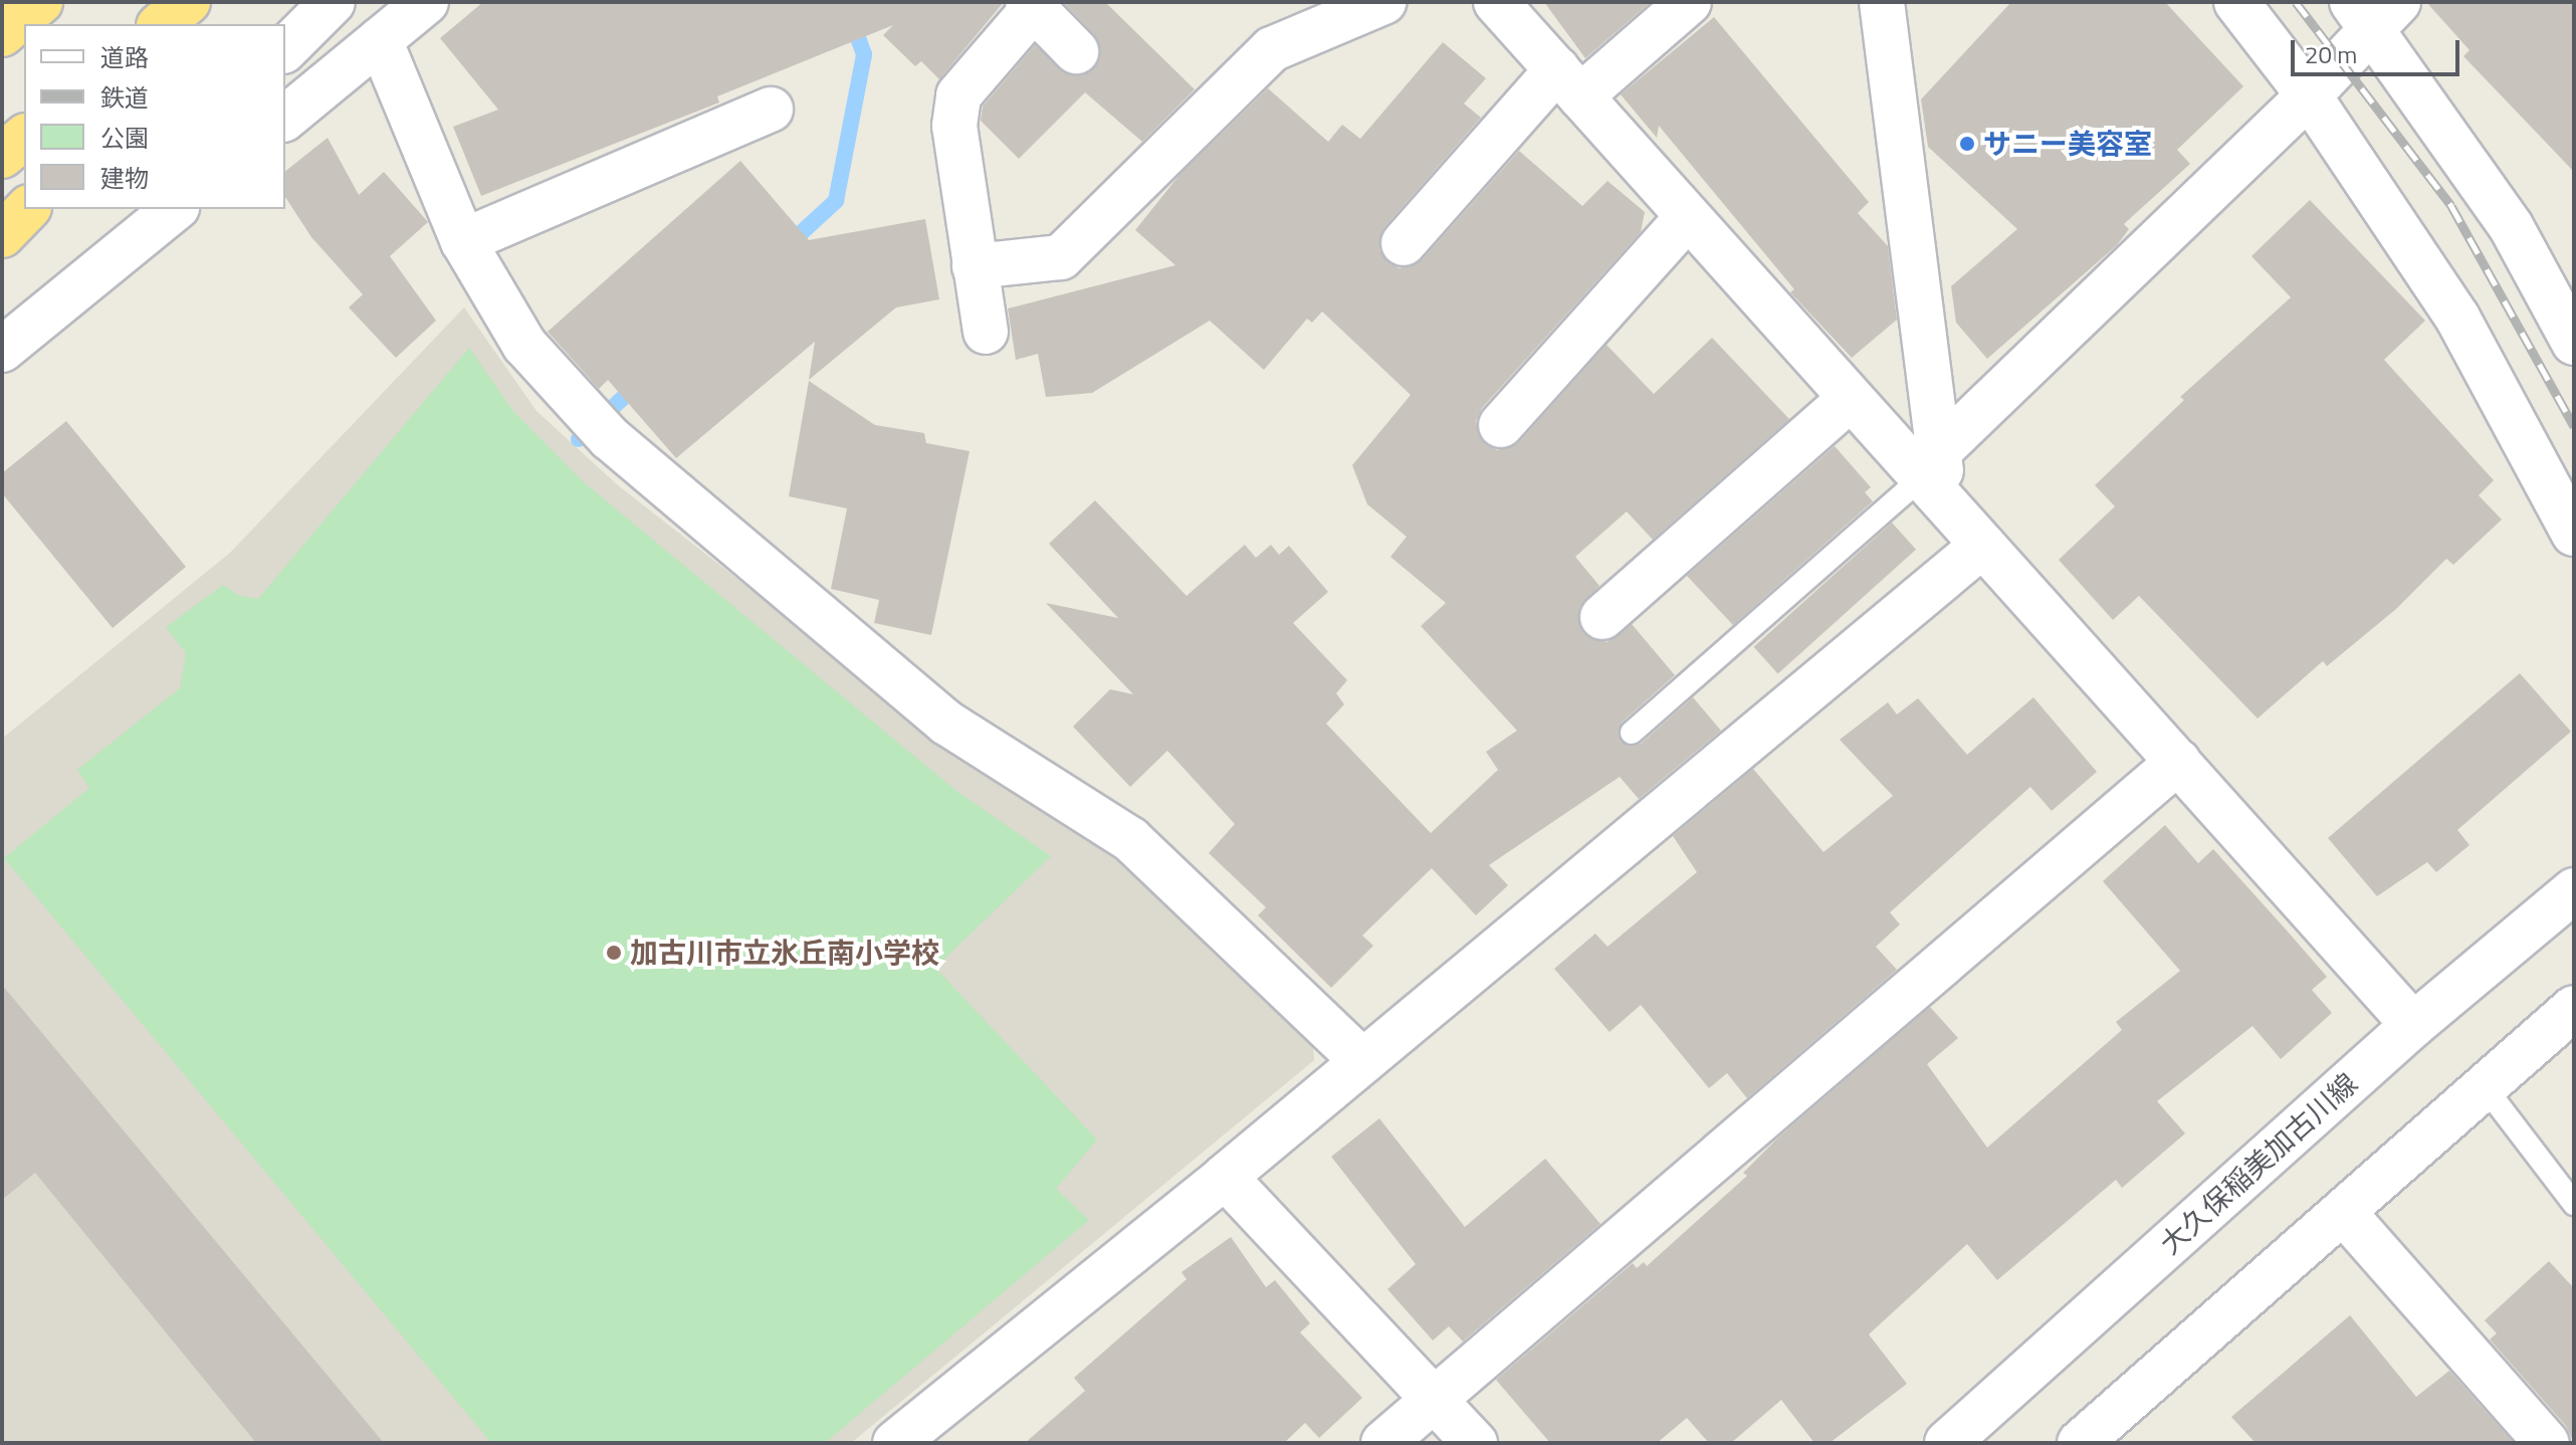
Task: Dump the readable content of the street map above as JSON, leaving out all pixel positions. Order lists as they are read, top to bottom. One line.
{"streets":{"street":["大久保稲美加古川線"]},"places":["サニー美容室","加古川市立氷丘南小学校"],"legend":["道路","鉄道","公園","建物"],"scale_bar":"20 m"}
